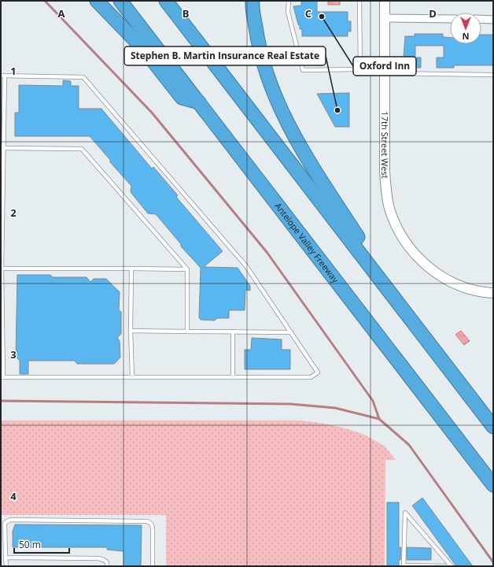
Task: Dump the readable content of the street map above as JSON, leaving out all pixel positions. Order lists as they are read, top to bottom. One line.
{"streets":{"highway":["Antelope Valley Freeway"],"street":["17th Street West"]},"places":["Oxford Inn","Stephen B. Martin Insurance Real Estate"],"scale_bar":"50 m","north":"bottom","grid":{"columns":["A","B","C","D"],"rows":["1","2","3","4"]}}
